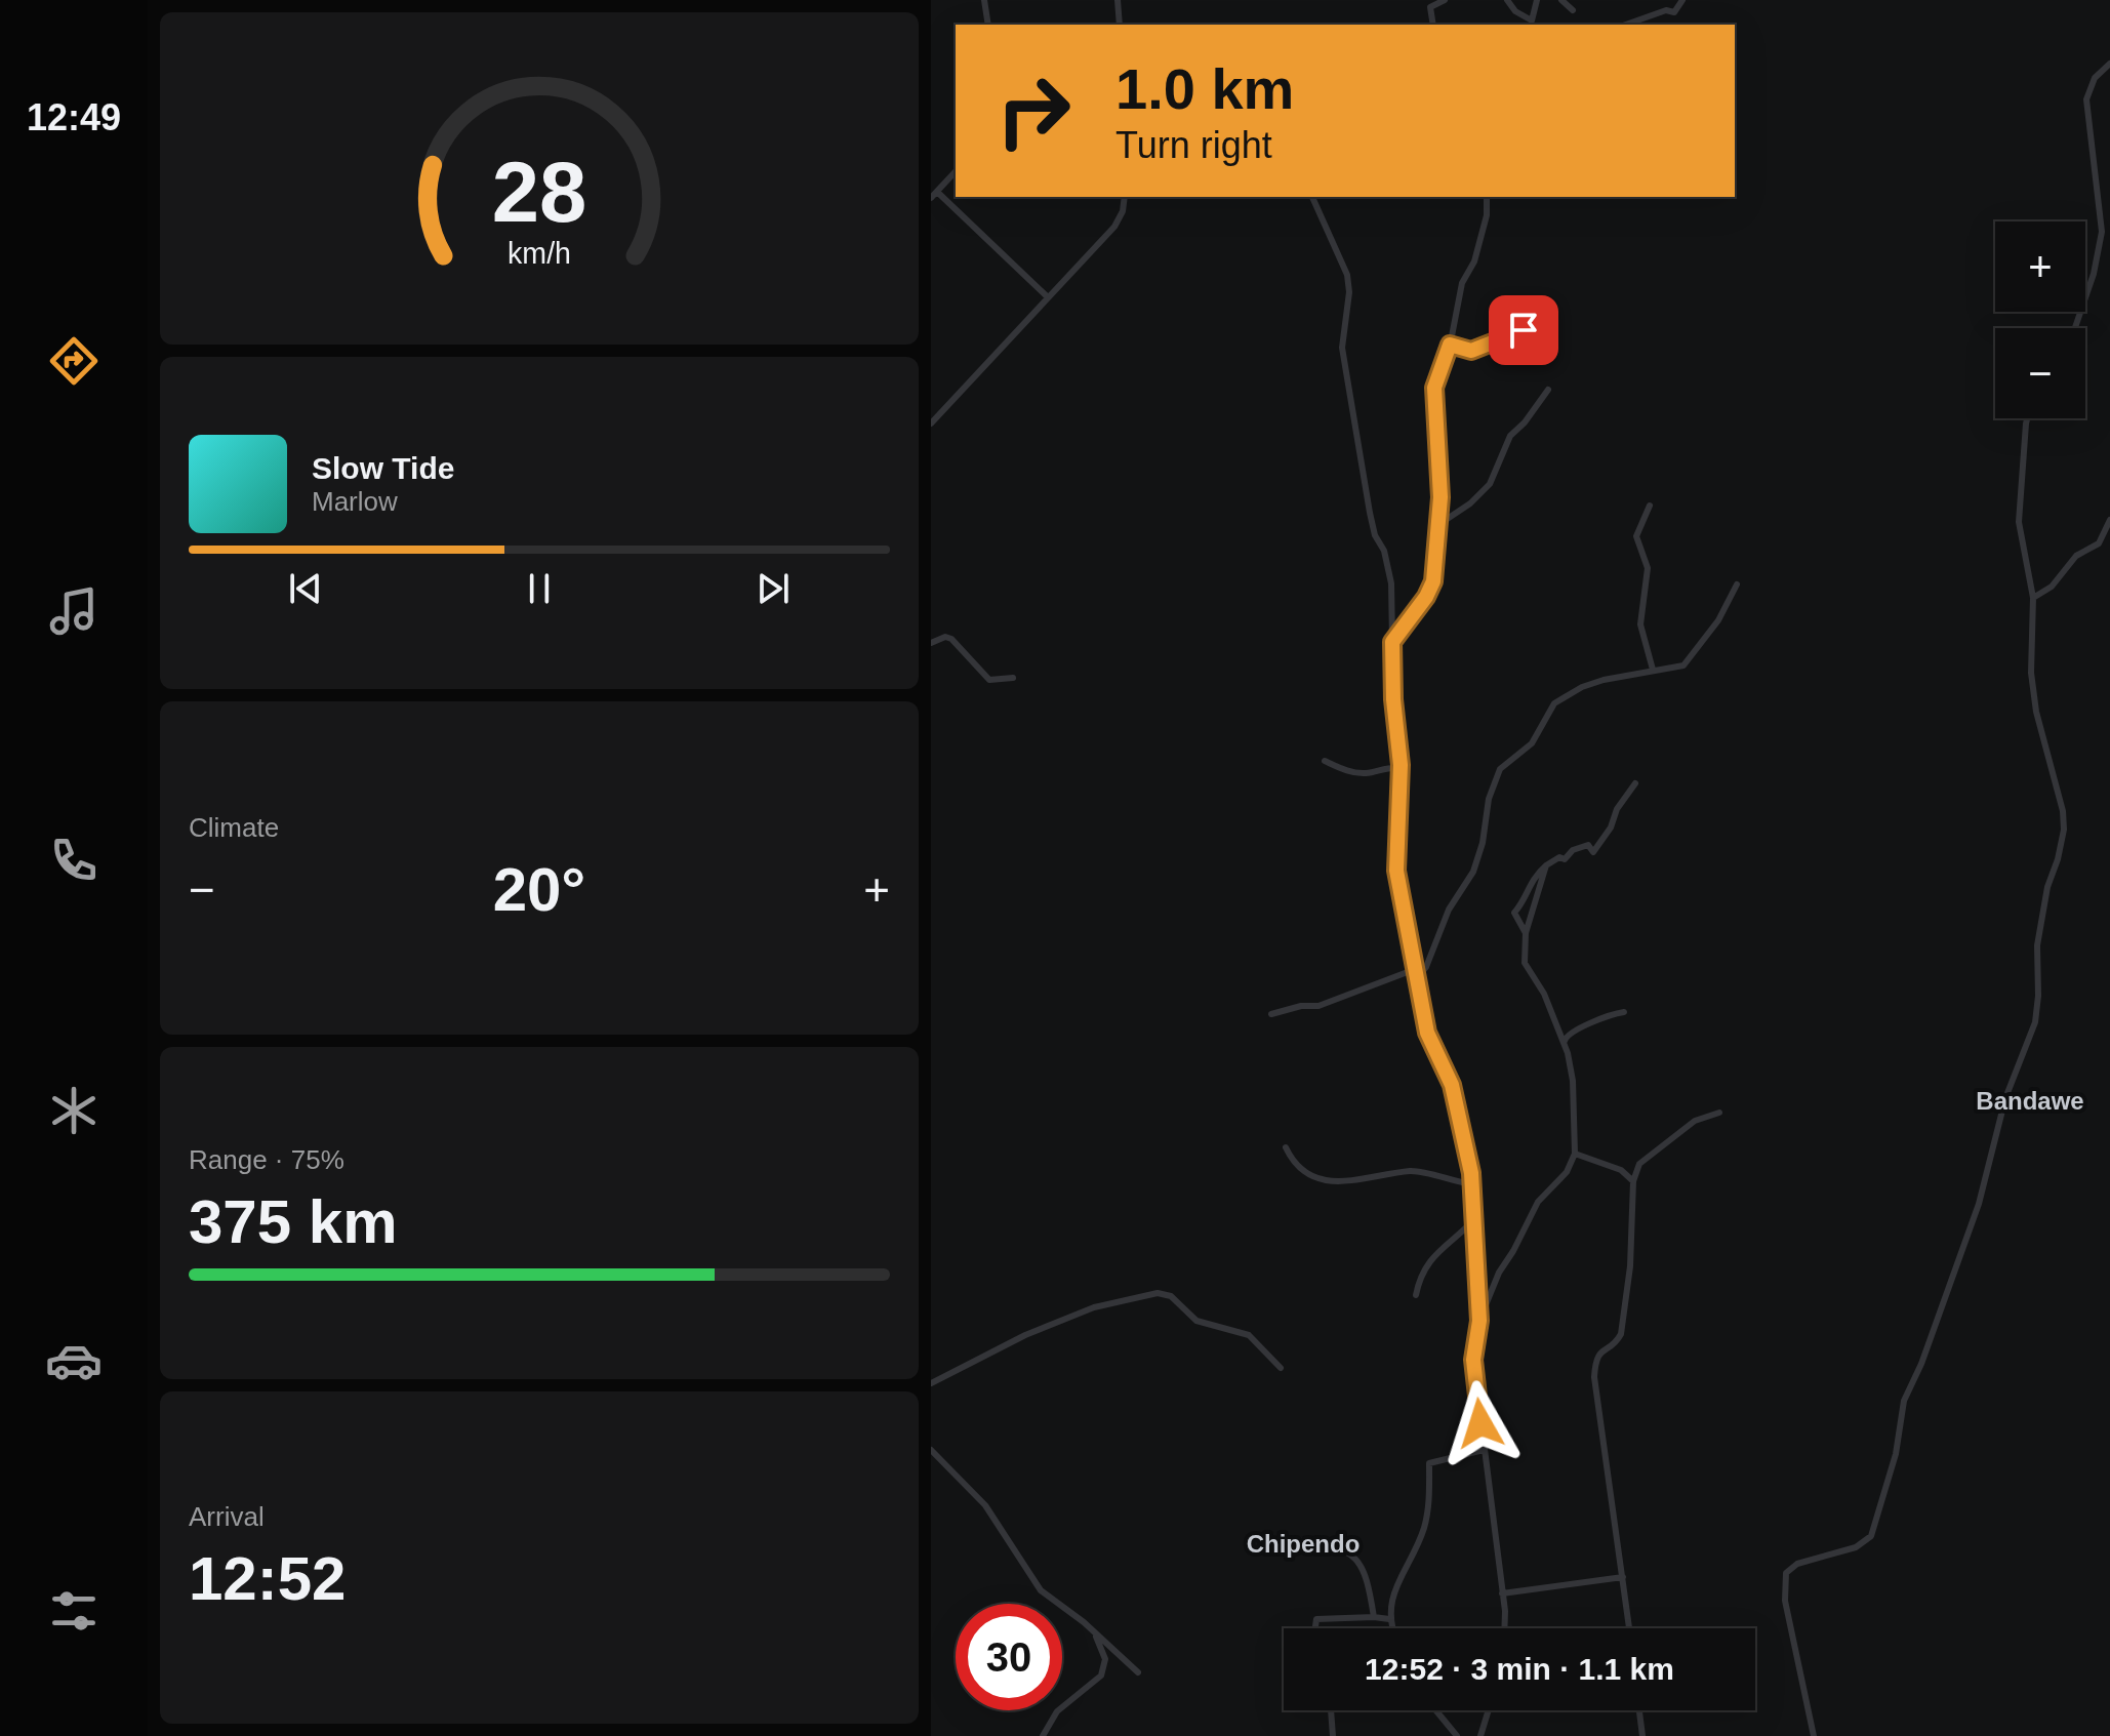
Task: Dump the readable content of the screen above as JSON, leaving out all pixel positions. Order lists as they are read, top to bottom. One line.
{"districts":["Bandawe","Chipendo"],"page":{"tabs":"12:49","turn":["1.0 km","Turn right"],"map_buttons":["+","−"],"song":["Slow Tide","Marlow"],"tile":["Climate",["Range · 75%","375 km"],["Arrival","12:52"]],"heat":["−","20°","+"],"limit":"30","trip":"12:52 · 3 min · 1.1 km","gauge":["28","km/h"]}}
